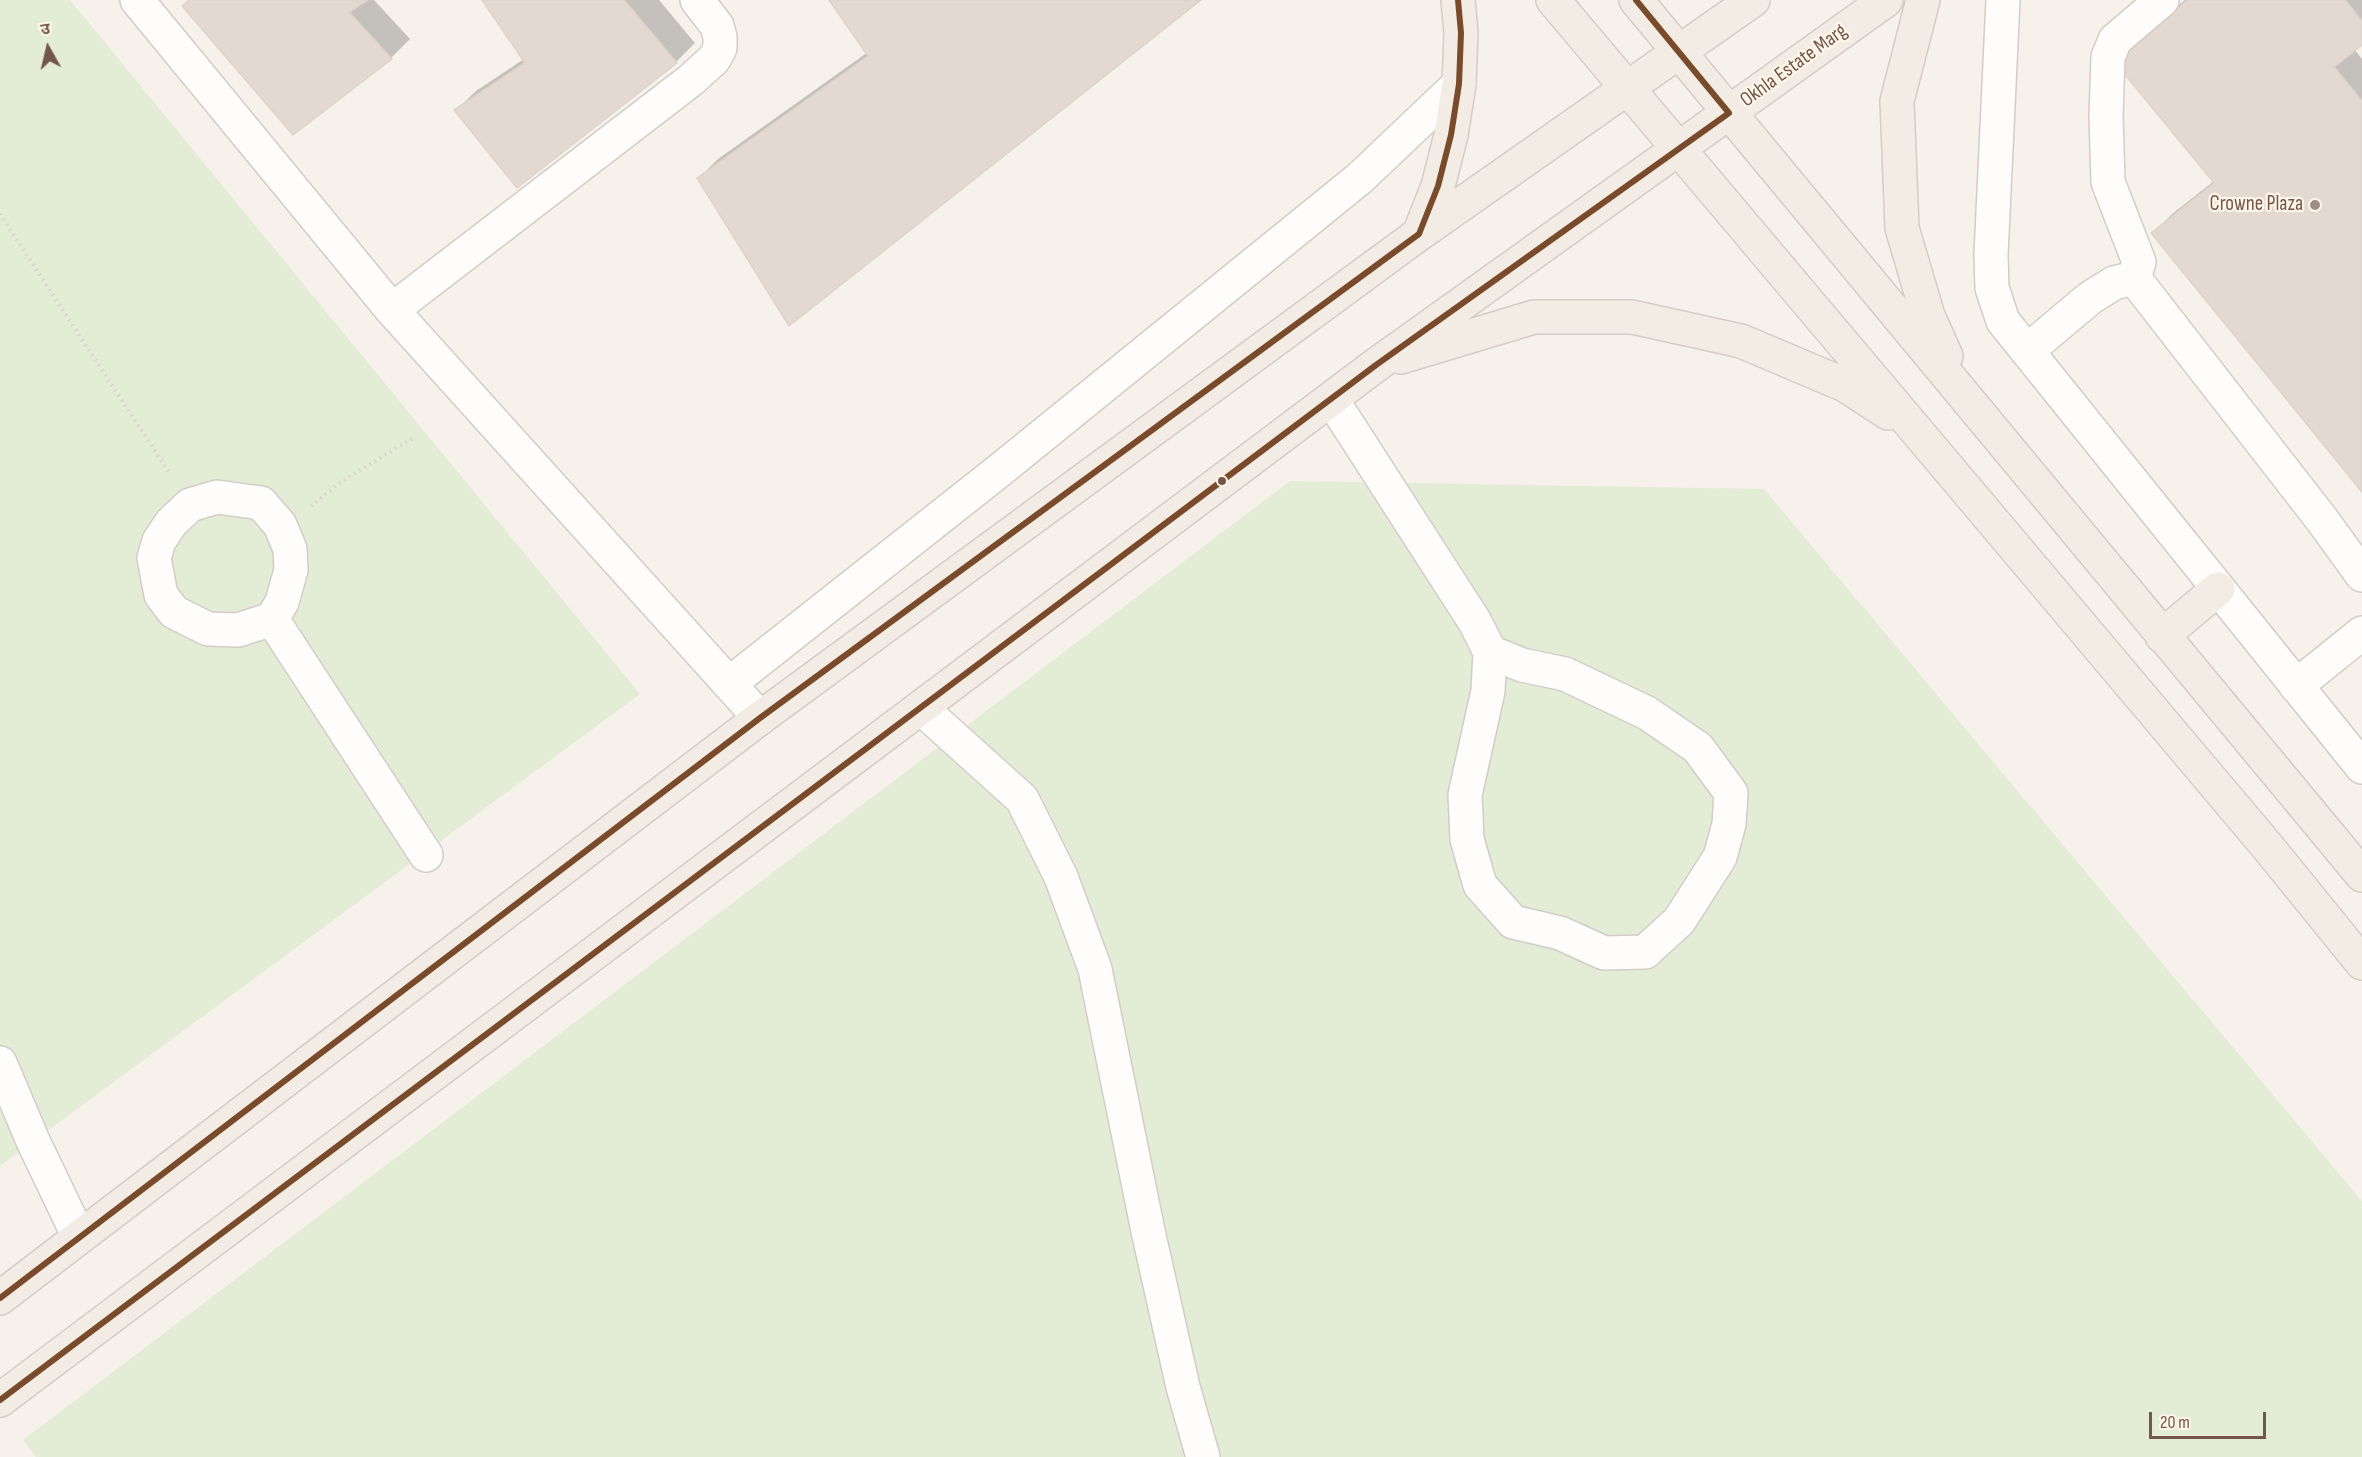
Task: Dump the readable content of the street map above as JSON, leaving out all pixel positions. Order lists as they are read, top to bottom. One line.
{"streets":{"main road":["Okhla Estate Marg"]},"places":["Crowne Plaza"],"scale_bar":"20 m","north":"top"}
